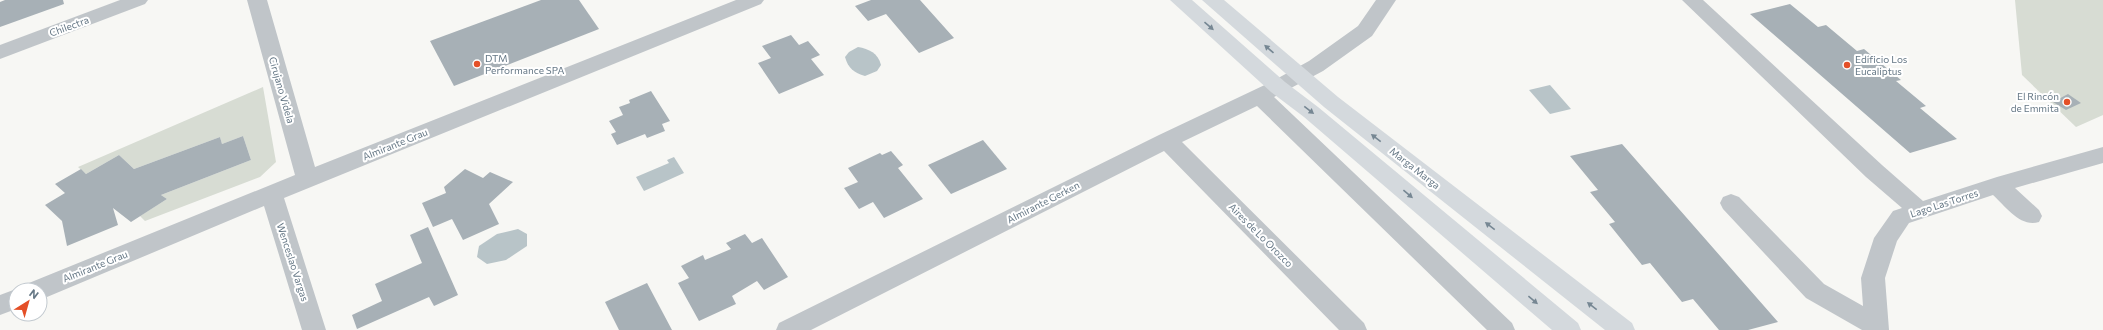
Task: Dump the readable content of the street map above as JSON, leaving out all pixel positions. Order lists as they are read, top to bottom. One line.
{"streets":{"main road":["Marga Marga"],"street":["Chilectra","Cirujano Videla","Almirante Grau","Almirante Gerken","Lago Las Torres","Aires de Lo Orozco","Wenceslao Vargas"]},"crossings":[["Cirujano Videla","Almirante Grau"],["Almirante Grau","Wenceslao Vargas"],["Marga Marga","Almirante Gerken"],["Almirante Gerken","Aires de Lo Orozco"]],"places":["DTM Performance SPA","Edificio Los Eucaliptus","El Rincón de Emmita"],"north":"top right"}
